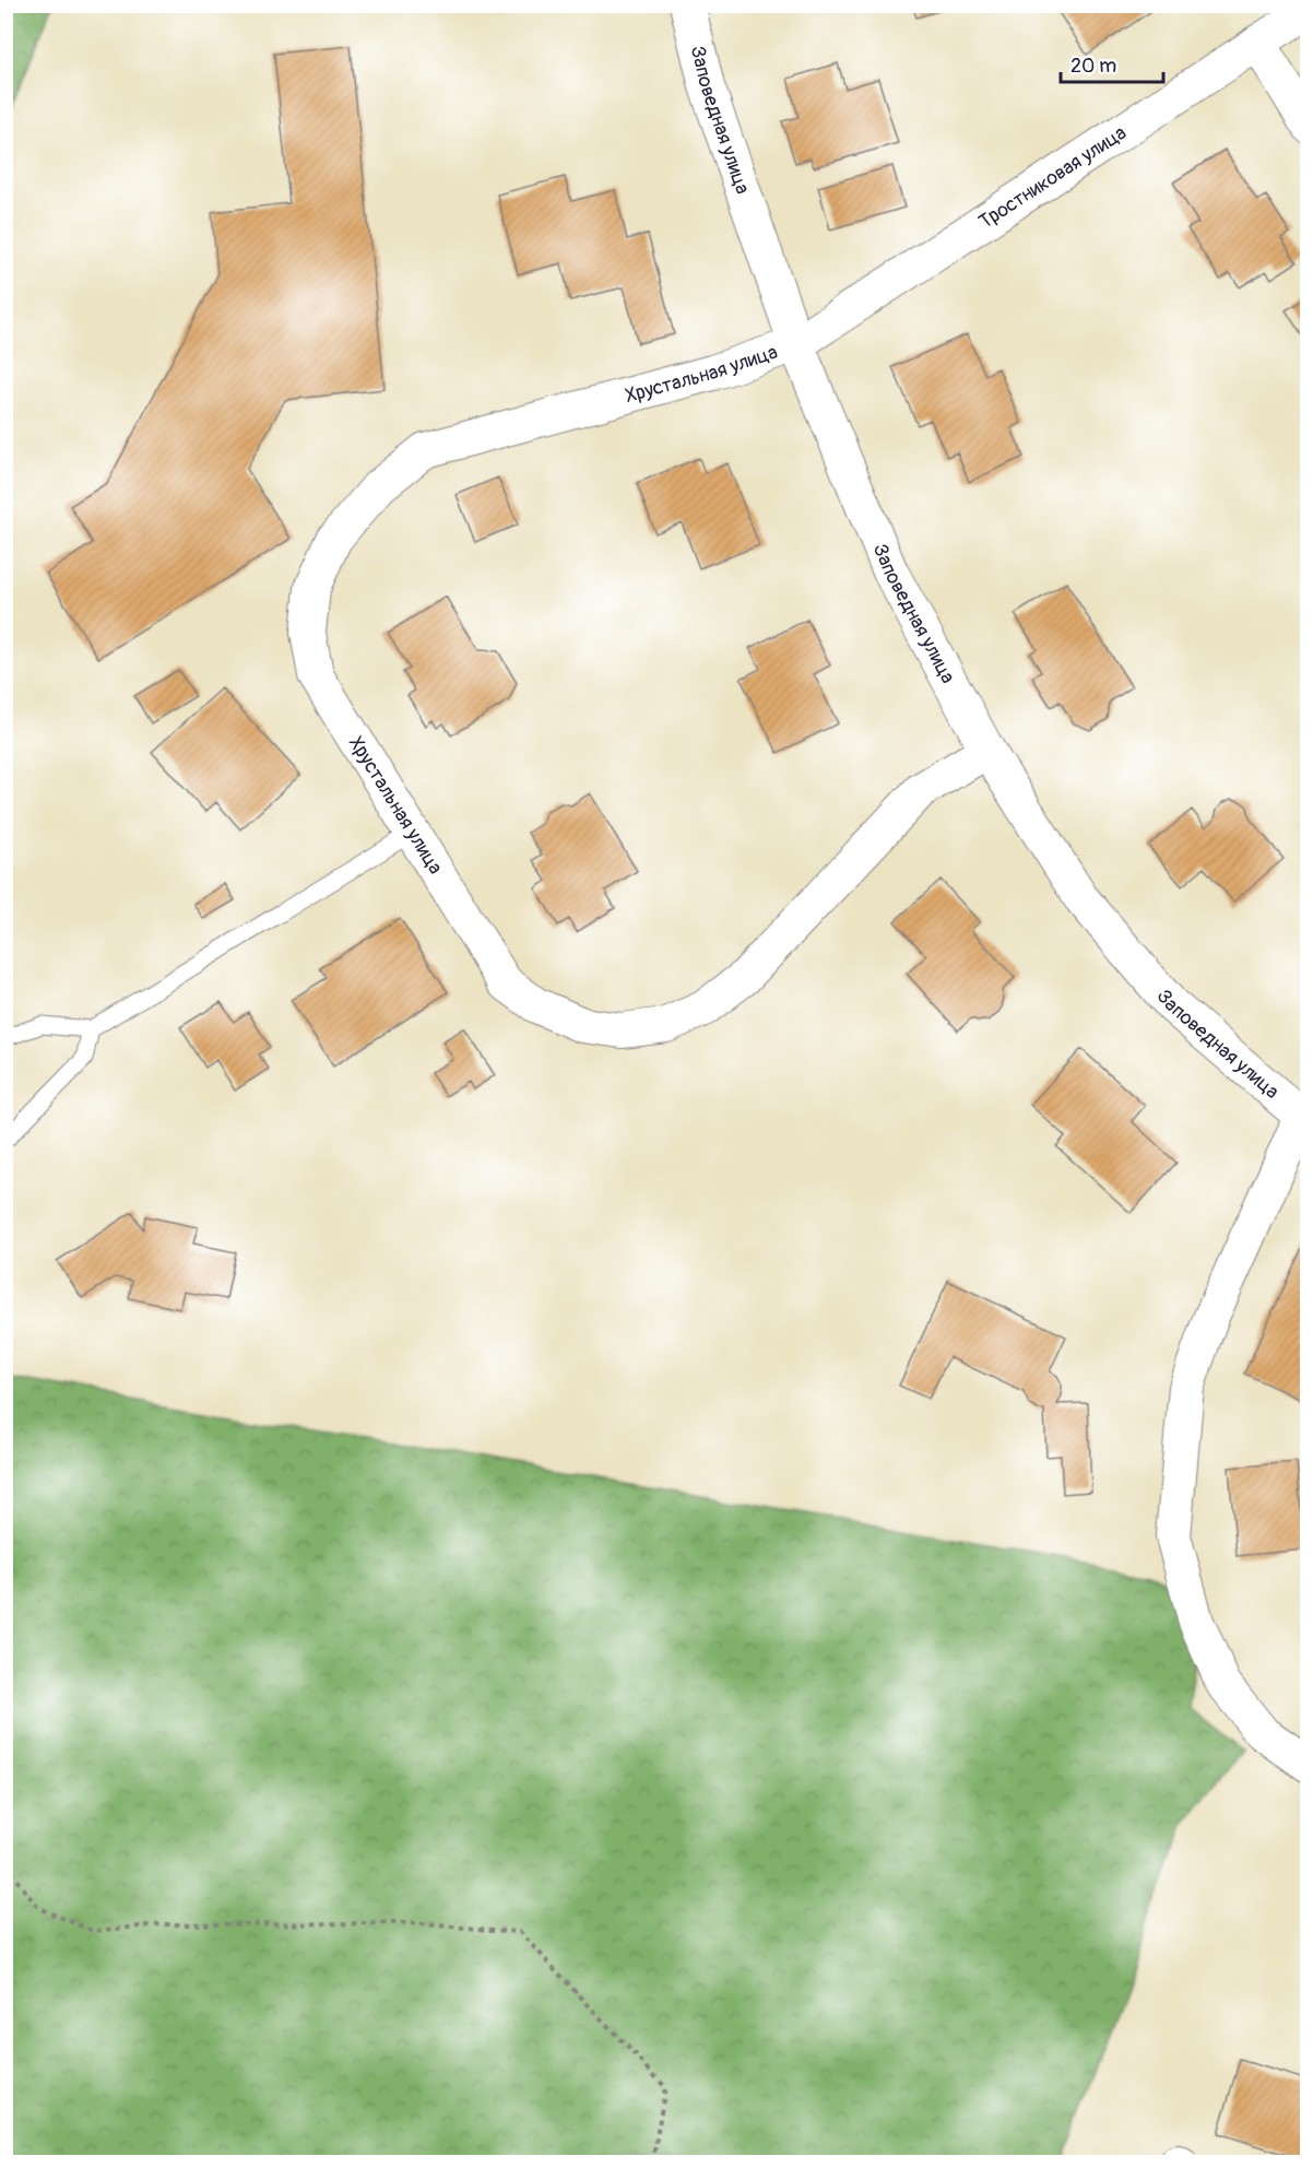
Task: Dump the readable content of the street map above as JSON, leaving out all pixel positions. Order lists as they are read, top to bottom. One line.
{"streets":{"street":["Заповедная улица","Тростниковая улица","Хрустальная улица"]},"crossings":[["Заповедная улица","Тростниковая улица"],["Заповедная улица","Хрустальная улица"],["Тростниковая улица","Хрустальная улица"]],"scale_bar":"20 m"}
